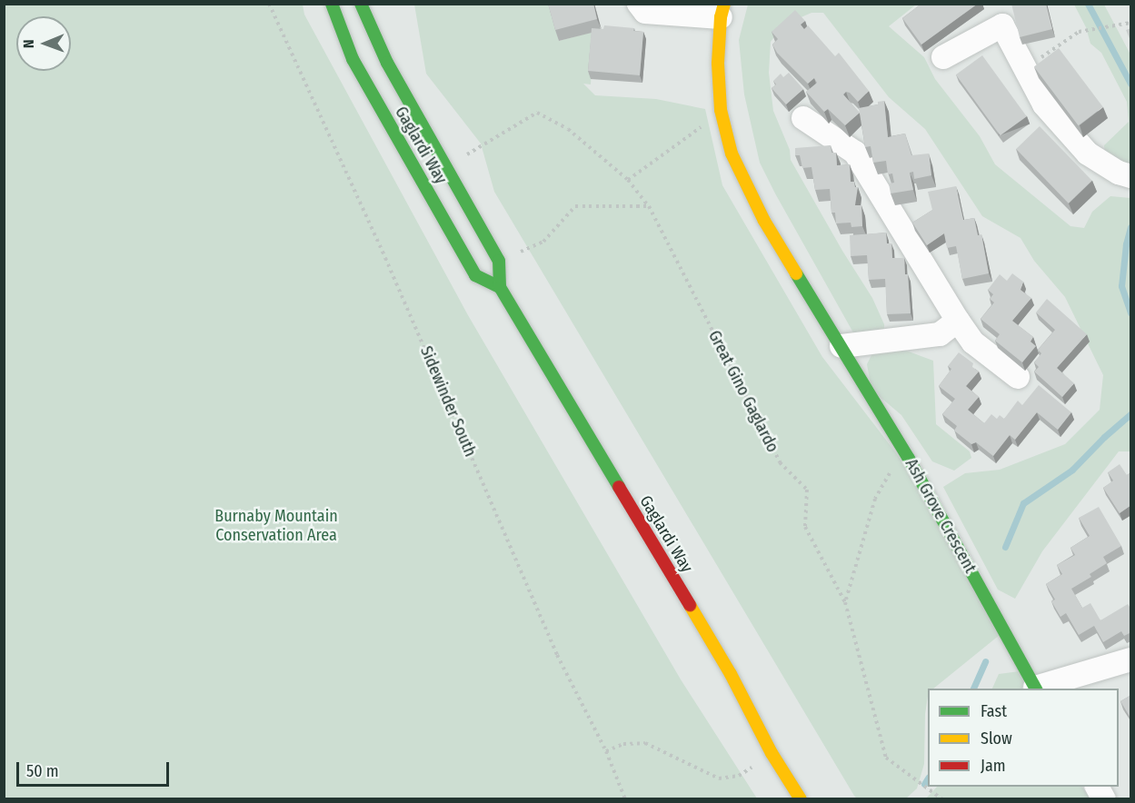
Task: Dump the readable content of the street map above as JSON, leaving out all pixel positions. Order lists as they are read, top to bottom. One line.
{"streets":{"main road":["Gaglardi Way","Ash Grove Crescent"],"path":["Great Gino Gaglardo","Sidewinder South"]},"parks":["Burnaby Mountain Conservation Area"],"legend":["Fast","Slow","Jam"],"scale_bar":"50 m","north":"left"}
